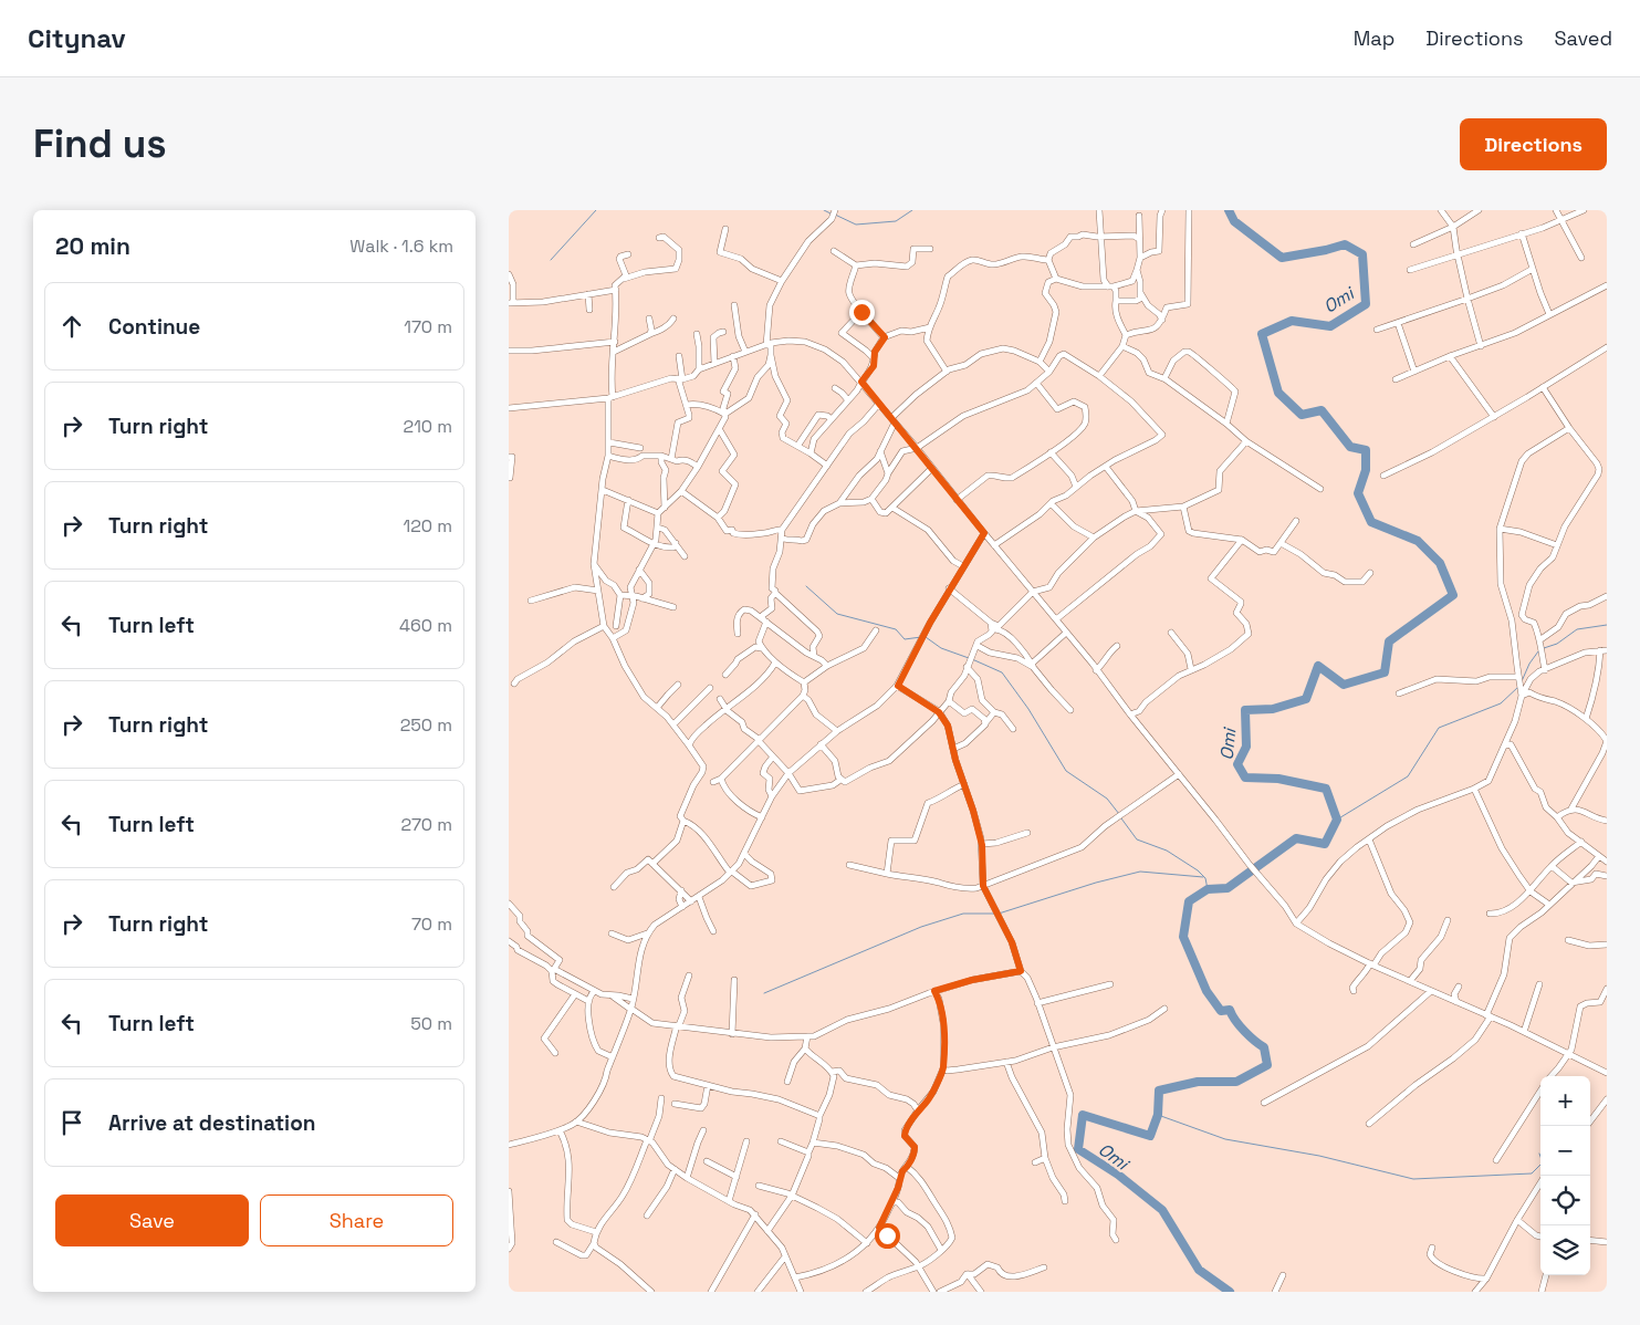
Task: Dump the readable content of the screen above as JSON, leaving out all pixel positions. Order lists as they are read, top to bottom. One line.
{"water":["Omi"],"page":{"header":"Citynav","nav":["Map","Directions","Saved"],"buttons":["Directions",["Save","Share"]],"title":"Find us","heading":["20 min","Walk · 1.6 km"],"list":[["Continue","170 m"],["Turn right","210 m"],["Turn right","120 m"],["Turn left","460 m"],["Turn right","250 m"],["Turn left","270 m"],["Turn right","70 m"],["Turn left","50 m"],"Arrive at destination"],"map_buttons":["+","−"]}}
